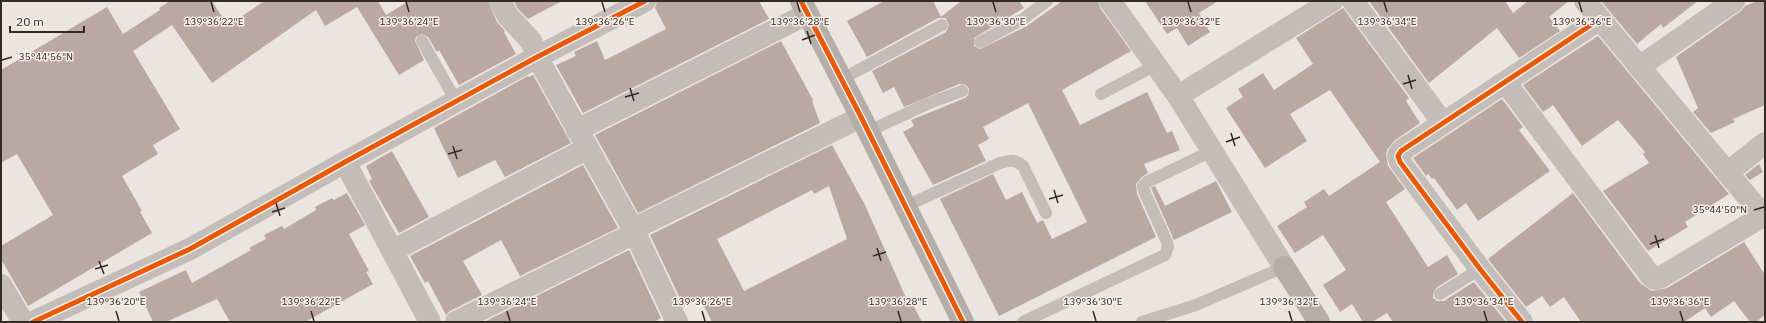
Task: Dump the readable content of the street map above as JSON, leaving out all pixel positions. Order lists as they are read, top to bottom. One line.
{"scale_bar":"20 m","coordinates":["139°36'22\"E","139°36'24\"E","139°36'26\"E","139°36'28\"E","139°36'30\"E","139°36'32\"E","139°36'34\"E","139°36'36\"E","35°44'56\"N","35°44'50\"N","139°36'20\"E"]}
